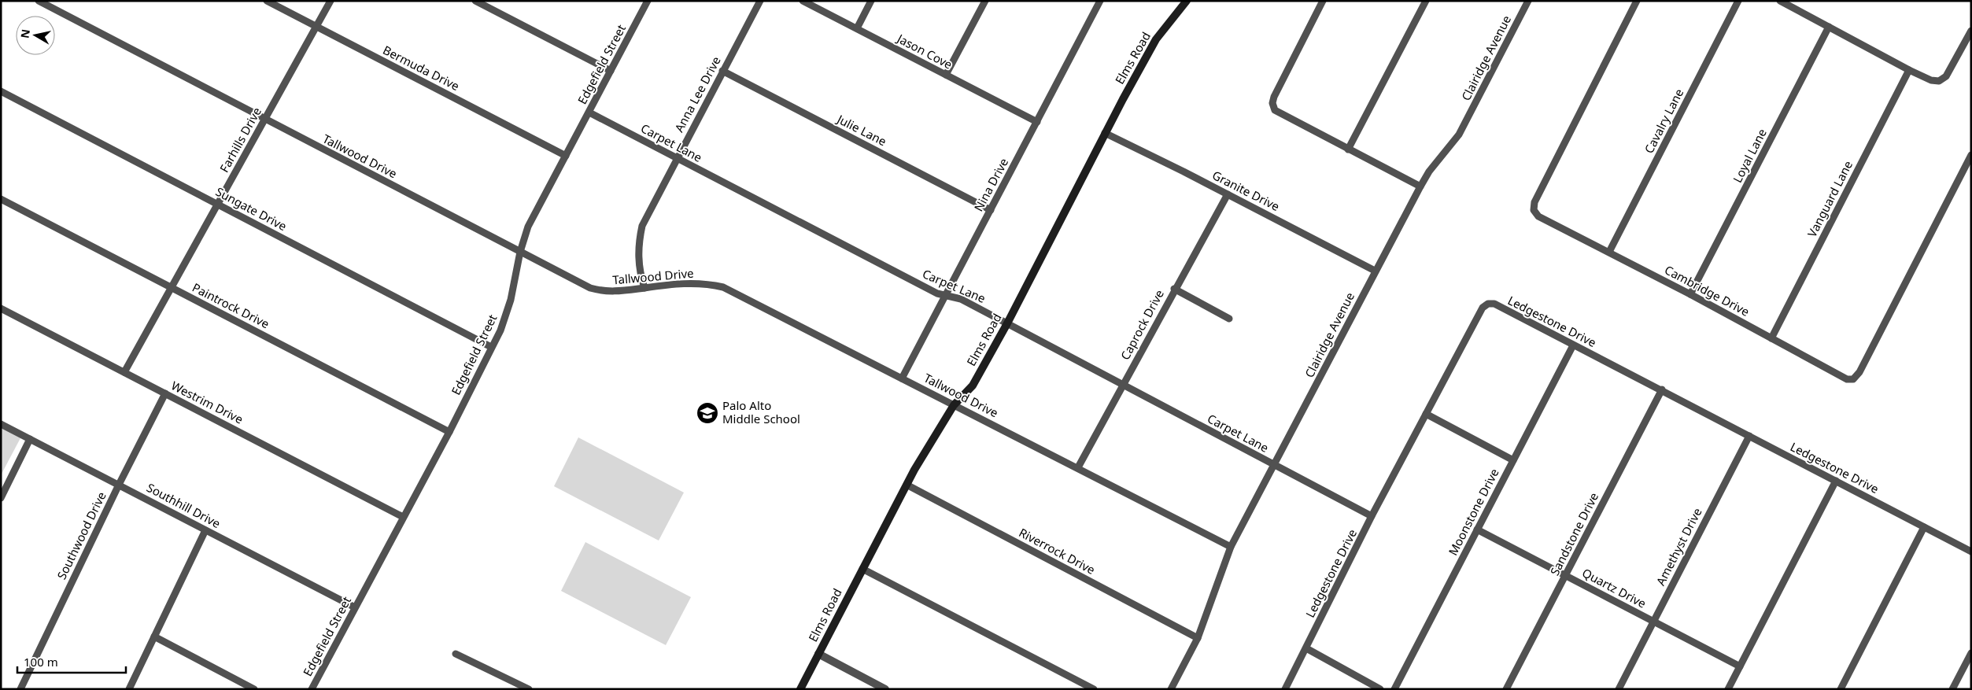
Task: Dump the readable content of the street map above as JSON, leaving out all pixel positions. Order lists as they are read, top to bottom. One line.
{"streets":{"main road":["Elms Road"],"street":["Jason Cove","Clairidge Avenue","Edgefield Street","Bermuda Drive","Anna Lee Drive","Cavalry Lane","Julie Lane","Farhills Drive","Carpet Lane","Loyal Lane","Tallwood Drive","Nina Drive","Granite Drive","Vanguard Lane","Sungate Drive","Cambridge Drive","Paintrock Drive","Ledgestone Drive","Caprock Drive","Westrim Drive","Southhill Drive","Moonstone Drive","Sandstone Drive","Southwood Drive","Amethyst Drive","Riverrock Drive","Quartz Drive"]},"crossings":[["Jason Cove","Nina Drive"],["Elms Road","Carpet Lane"],["Elms Road","Tallwood Drive"],["Elms Road","Granite Drive"],["Elms Road","Riverrock Drive"],["Clairidge Avenue","Carpet Lane"],["Clairidge Avenue","Tallwood Drive"],["Clairidge Avenue","Granite Drive"],["Clairidge Avenue","Riverrock Drive"],["Edgefield Street","Bermuda Drive"],["Edgefield Street","Carpet Lane"],["Edgefield Street","Tallwood Drive"],["Edgefield Street","Sungate Drive"],["Edgefield Street","Paintrock Drive"],["Edgefield Street","Westrim Drive"],["Edgefield Street","Southhill Drive"],["Bermuda Drive","Farhills Drive"],["Anna Lee Drive","Julie Lane"],["Anna Lee Drive","Carpet Lane"],["Anna Lee Drive","Tallwood Drive"],["Cavalry Lane","Cambridge Drive"],["Julie Lane","Nina Drive"],["Farhills Drive","Tallwood Drive"],["Farhills Drive","Sungate Drive"],["Farhills Drive","Paintrock Drive"],["Farhills Drive","Westrim Drive"],["Carpet Lane","Nina Drive"],["Carpet Lane","Ledgestone Drive"],["Carpet Lane","Caprock Drive"],["Loyal Lane","Cambridge Drive"],["Tallwood Drive","Nina Drive"],["Tallwood Drive","Caprock Drive"],["Granite Drive","Caprock Drive"],["Vanguard Lane","Cambridge Drive"],["Ledgestone Drive","Moonstone Drive"],["Ledgestone Drive","Sandstone Drive"],["Ledgestone Drive","Amethyst Drive"],["Westrim Drive","Southwood Drive"],["Southhill Drive","Southwood Drive"],["Moonstone Drive","Quartz Drive"],["Sandstone Drive","Quartz Drive"],["Amethyst Drive","Quartz Drive"]],"places":{"school or university":["Palo Alto Middle School"]},"scale_bar":"100 m","north":"left"}
